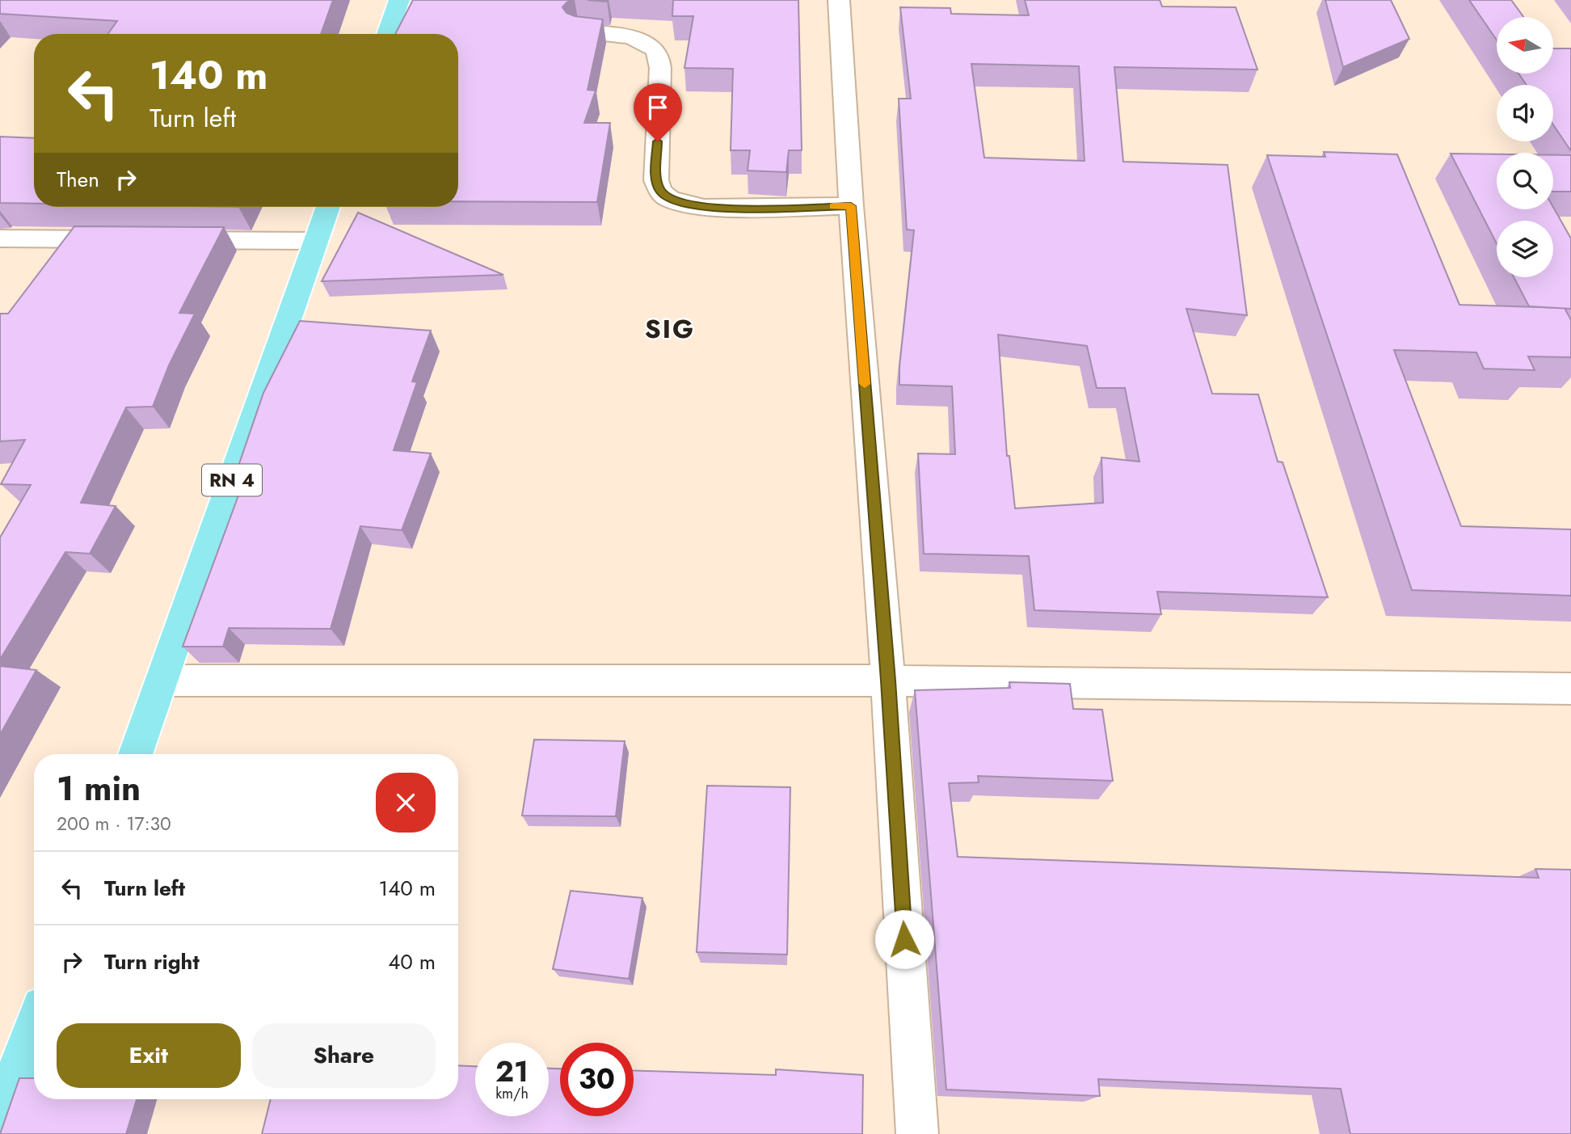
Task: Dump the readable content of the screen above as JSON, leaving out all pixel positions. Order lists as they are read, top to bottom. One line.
{"streets":{"main road":["RN 4"]},"districts":["SIG"],"north":"left","page":{"turn":["140 m","Turn left"],"then":"Then","heading":["1 min","200 m · 17:30"],"list":[{"name":"Turn left","value":"140 m"},{"name":"Turn right","value":"40 m"}],"buttons":["Exit","Share"],"speed":"21 km/h","limit":"30"}}
